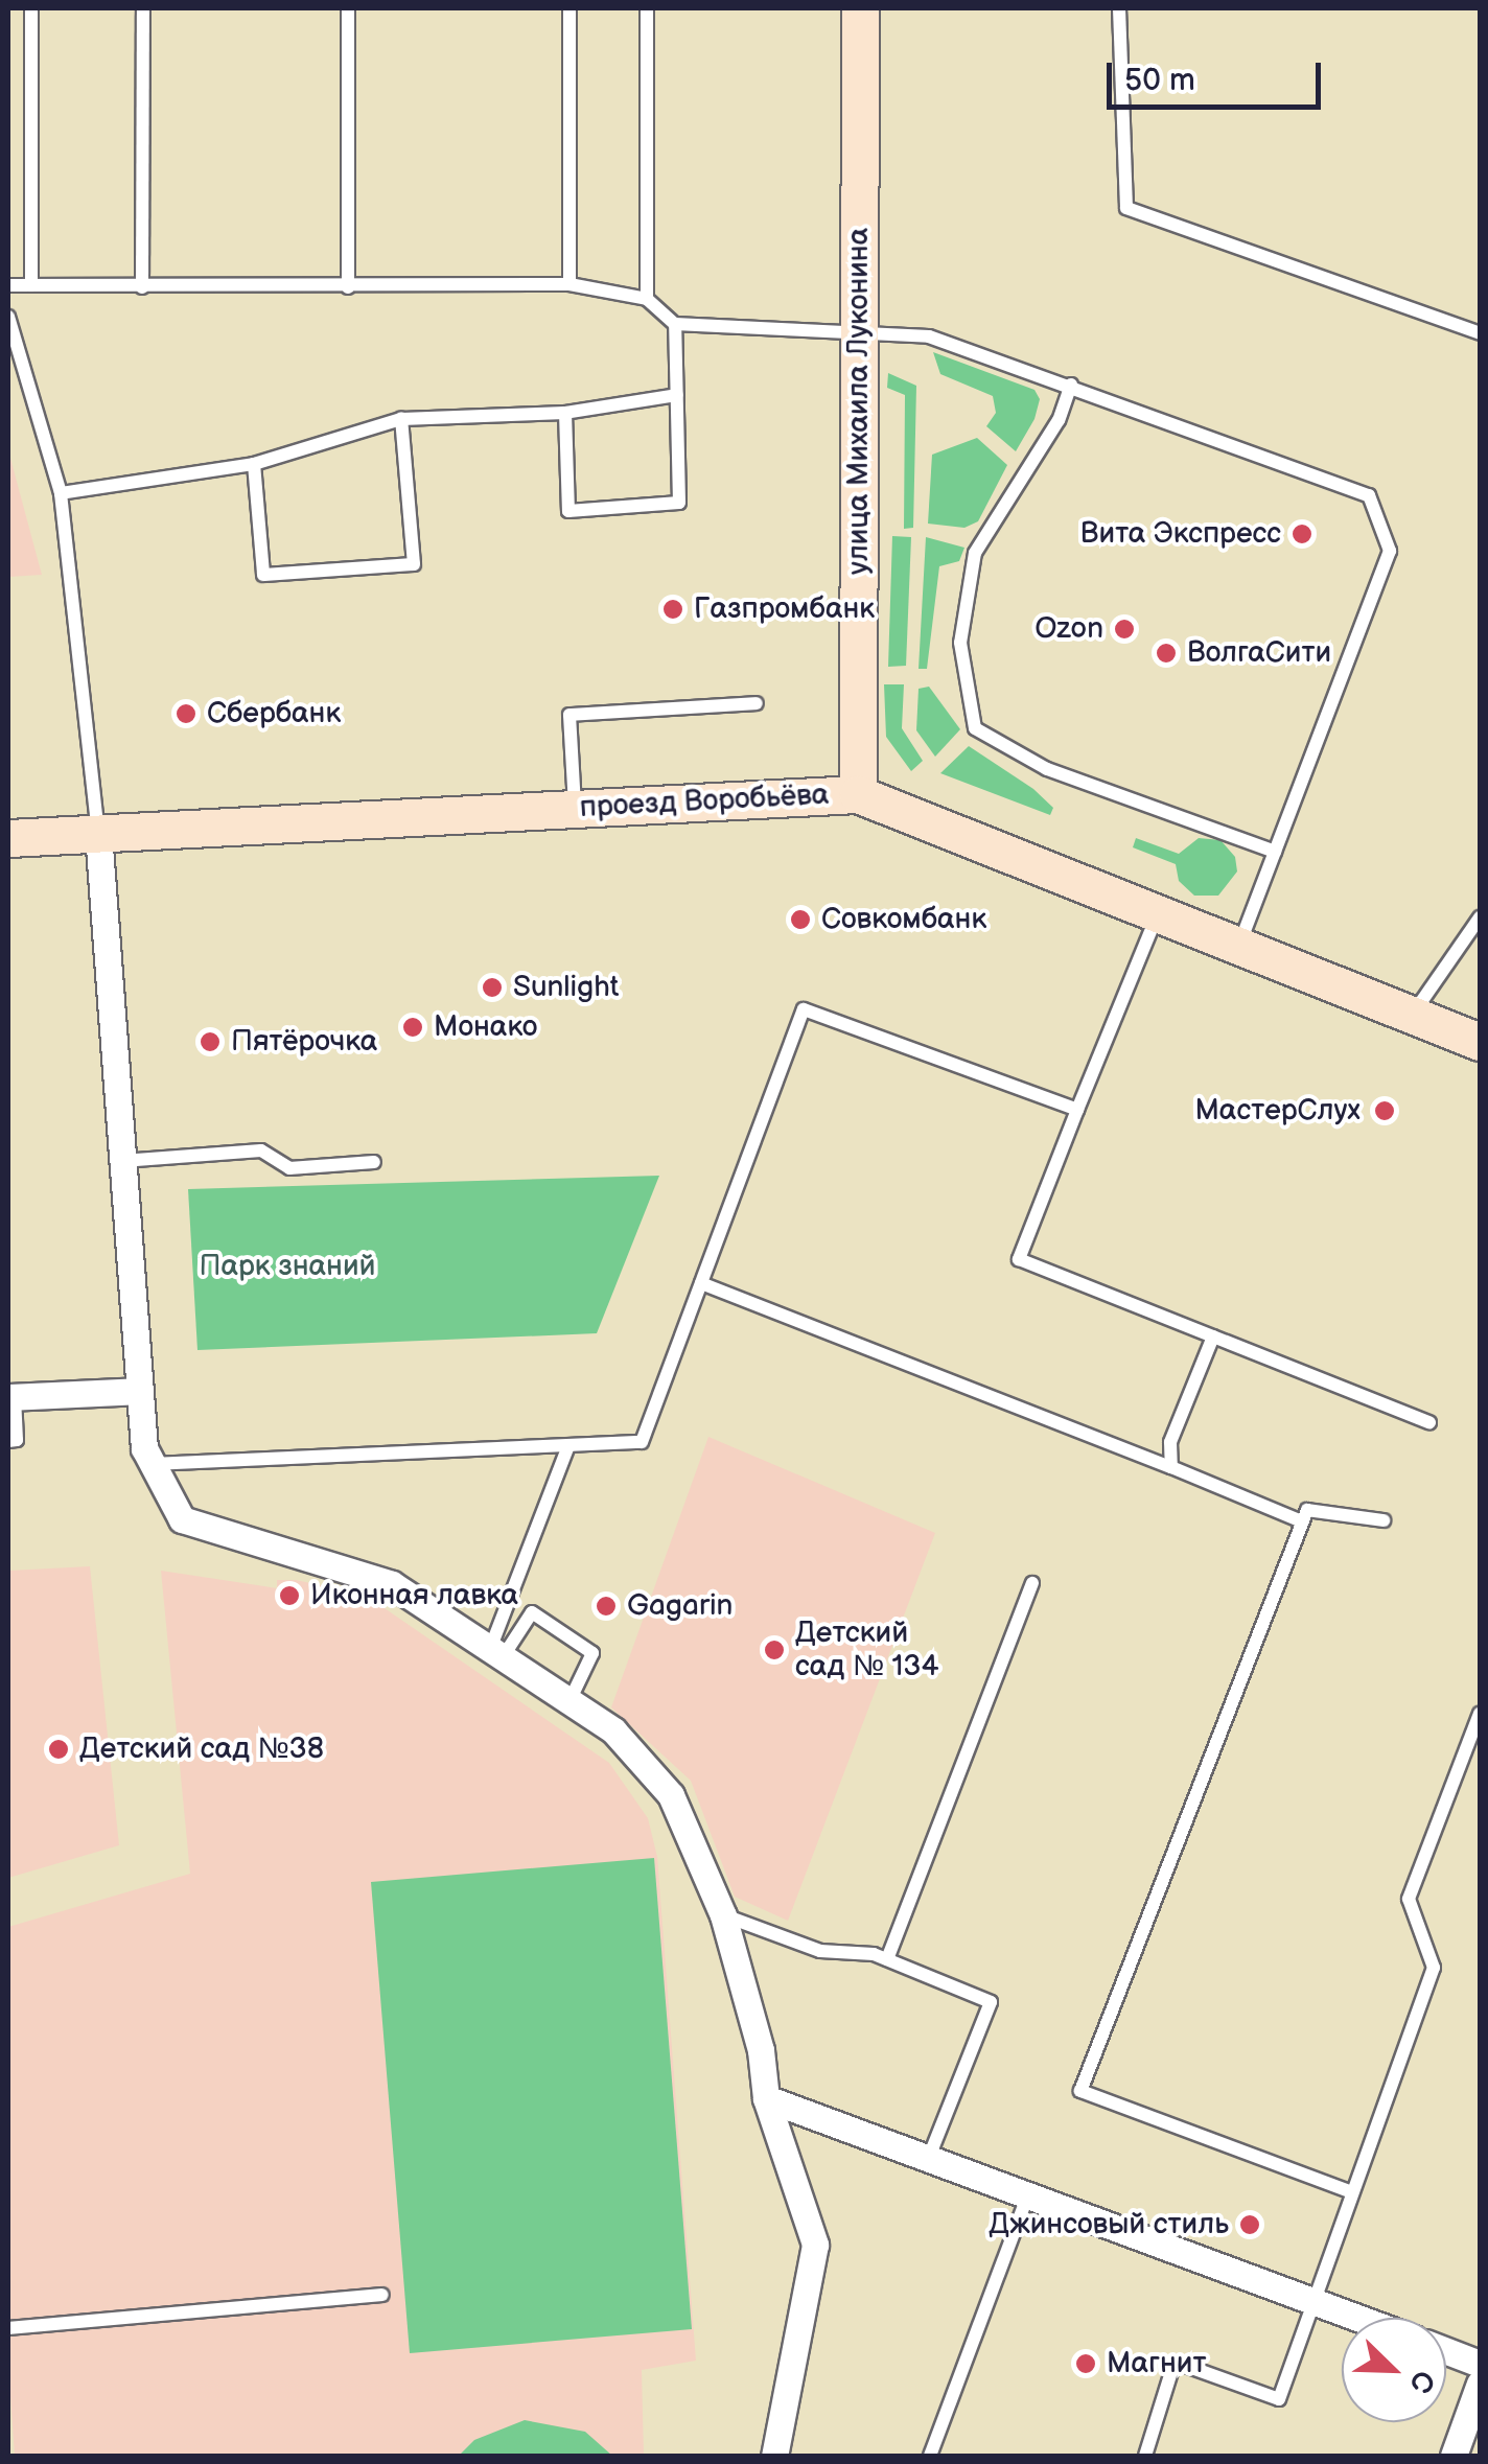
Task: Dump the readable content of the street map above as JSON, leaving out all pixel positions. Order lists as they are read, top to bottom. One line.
{"streets":{"main road":["улица Михаила Луконина","проезд Воробьёва"]},"crossings":[["улица Михаила Луконина","проезд Воробьёва"]],"parks":["Парк знаний"],"places":["Вита Экспресс","Газпромбанк","Ozon","ВолгаСити","Сбербанк","Совкомбанк","Sunlight","Монако","Пятёрочка","МастерСлух","Иконная лавка","Gagarin","Детский сад № 134","Детский сад №38","Джинсовый стиль","Магнит"],"scale_bar":"50 m","north":"bottom right"}
